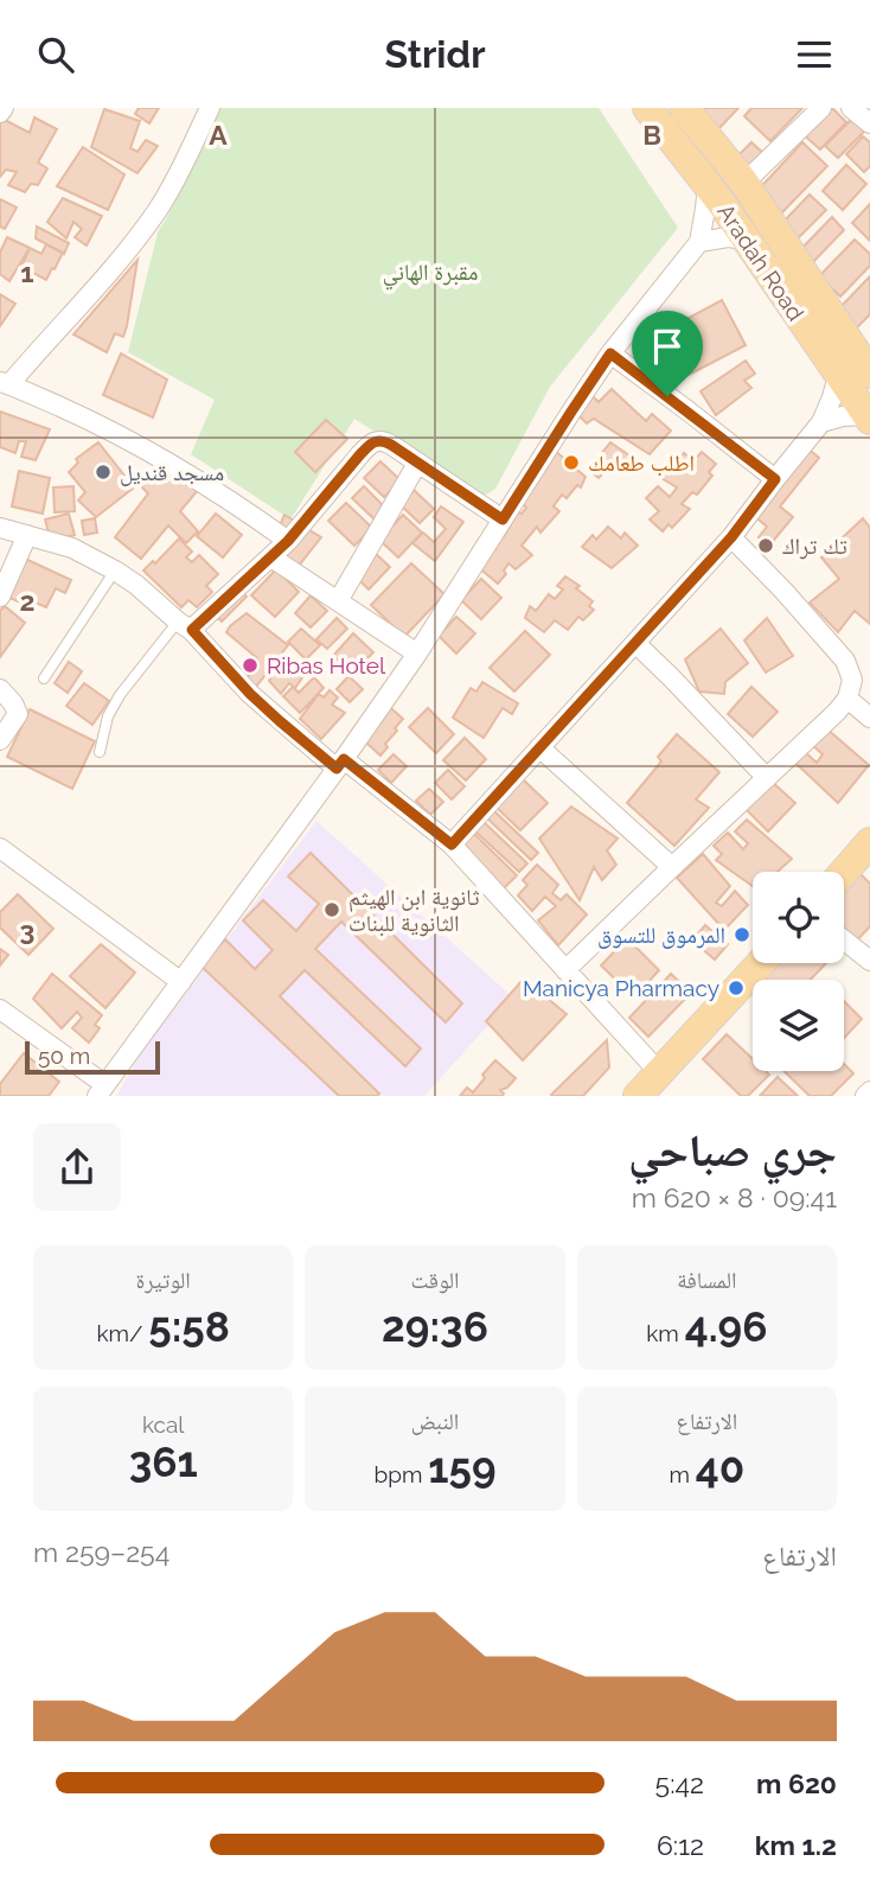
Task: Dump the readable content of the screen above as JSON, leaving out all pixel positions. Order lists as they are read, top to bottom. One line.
{"streets":{"main road":["Aradah Road"]},"parks":["مقبرة الهاني"],"places":["اطلب طعامك","مسجد قنديل","تك تراك","Ribas Hotel","ثانوية ابن الهيثم الثانوية للبنات","المرموق للتسوق","Manicya Pharmacy"],"scale_bar":"50 m","page":{"header":"Stridr","scale":"50 m","heading":["جري صباحي","09:41 · 8 × 620 m"],"stats":[["المسافة","4.96 km"],["الوقت","29:36"],["الوتيرة","5:58 /km"],["الارتفاع","40 m"],["النبض","159 bpm"],["kcal","361"]],"chart":["الارتفاع","254–259 m"],"list":[{"name":"620 m","note":"5:42"},{"name":"1.2 km","note":"6:12"}]},"grid":{"columns":["A","B"],"rows":["1","2","3"]}}
